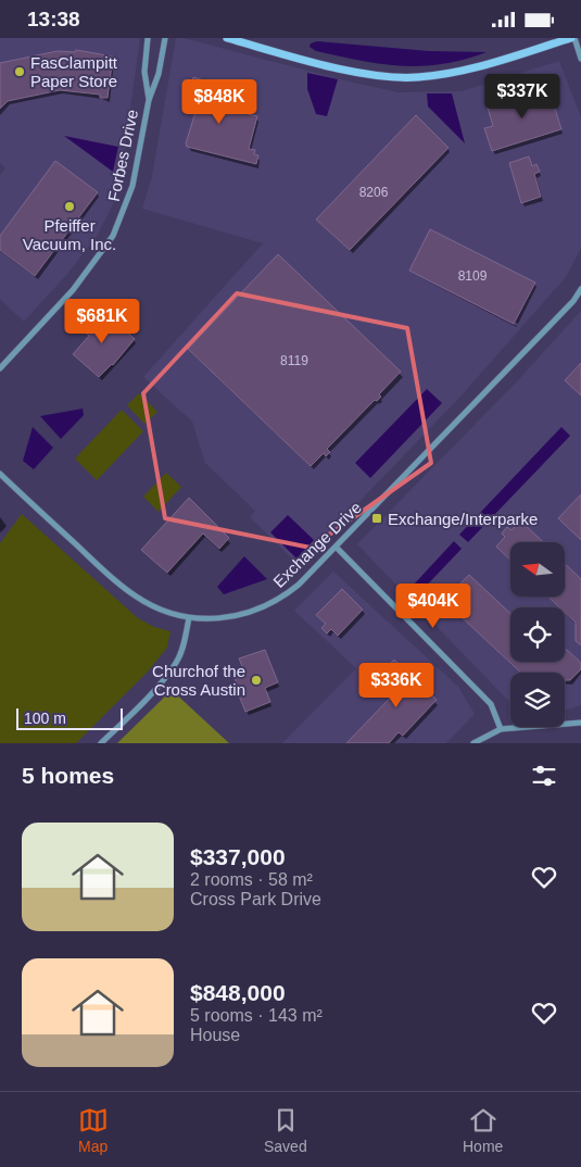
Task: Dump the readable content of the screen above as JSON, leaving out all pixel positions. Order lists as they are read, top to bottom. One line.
{"streets":{"street":["Forbes Drive","Exchange Drive"]},"places":{"other":["FasClampitt Paper Store","Pfeiffer Vacuum, Inc.","Churchof the Cross Austin"],"transit":["Exchange/Interparke"]},"house_numbers":["8206","8109","8119"],"scale_bar":"100 m","north":"left","page":{"status":"13:38","price":["$337K","$848K","$681K","$404K","$336K"],"scale":"100 m","heading":"5 homes","list":[{"name":"$337,000","note":"2 rooms · 58 m² · Cross Park Drive"},{"name":"$848,000","note":"5 rooms · 143 m² · House"}],"tabs":["Map","Saved","Home"]}}
